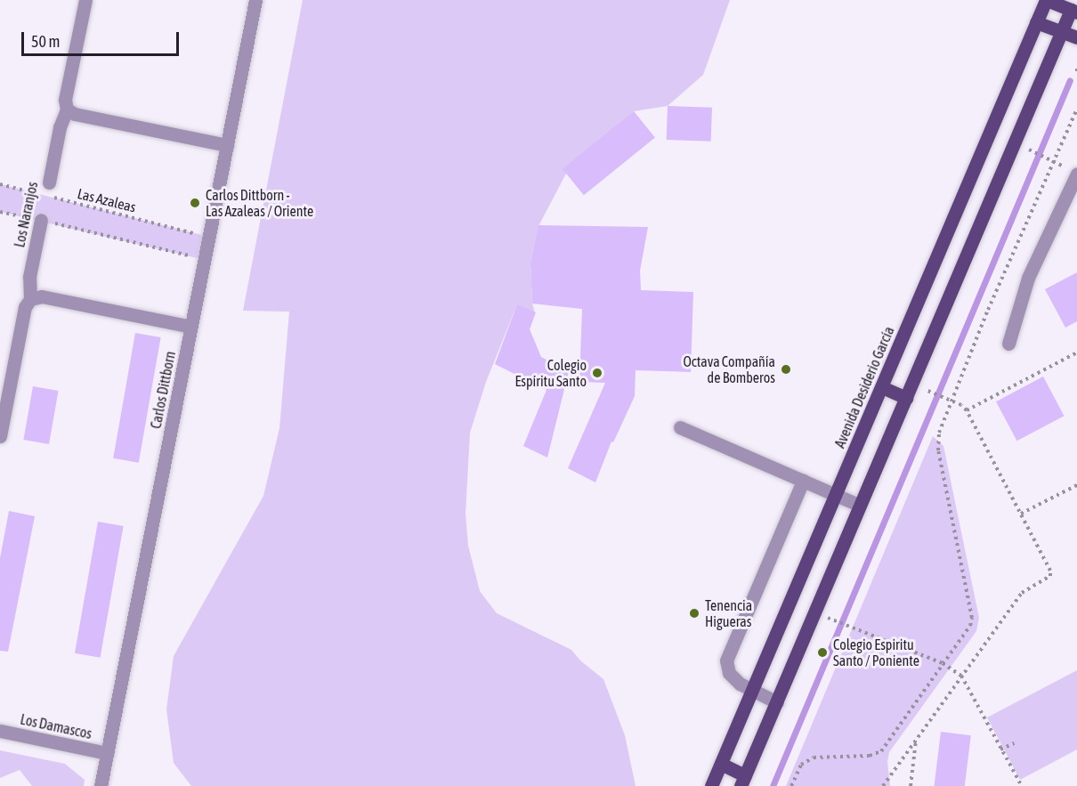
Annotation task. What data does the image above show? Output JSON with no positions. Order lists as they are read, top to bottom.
{
  "streets": {
    "main road": ["Avenida Desiderio García"],
    "street": ["Los Naranjos", "Carlos Dittborn", "Los Damascos"],
    "path": ["Las Azaleas"]
  },
  "crossings": [
    ["Las Azaleas", "Los Naranjos"],
    ["Las Azaleas", "Carlos Dittborn"],
    ["Carlos Dittborn", "Los Damascos"]
  ],
  "places": [
    "Carlos Dittborn - Las Azaleas / Oriente",
    "Octava Compañía de Bomberos",
    "Colegio Espíritu Santo",
    "Tenencia Higueras",
    "Colegio Espiritu Santo / Poniente"
  ],
  "scale_bar": "50 m"
}
